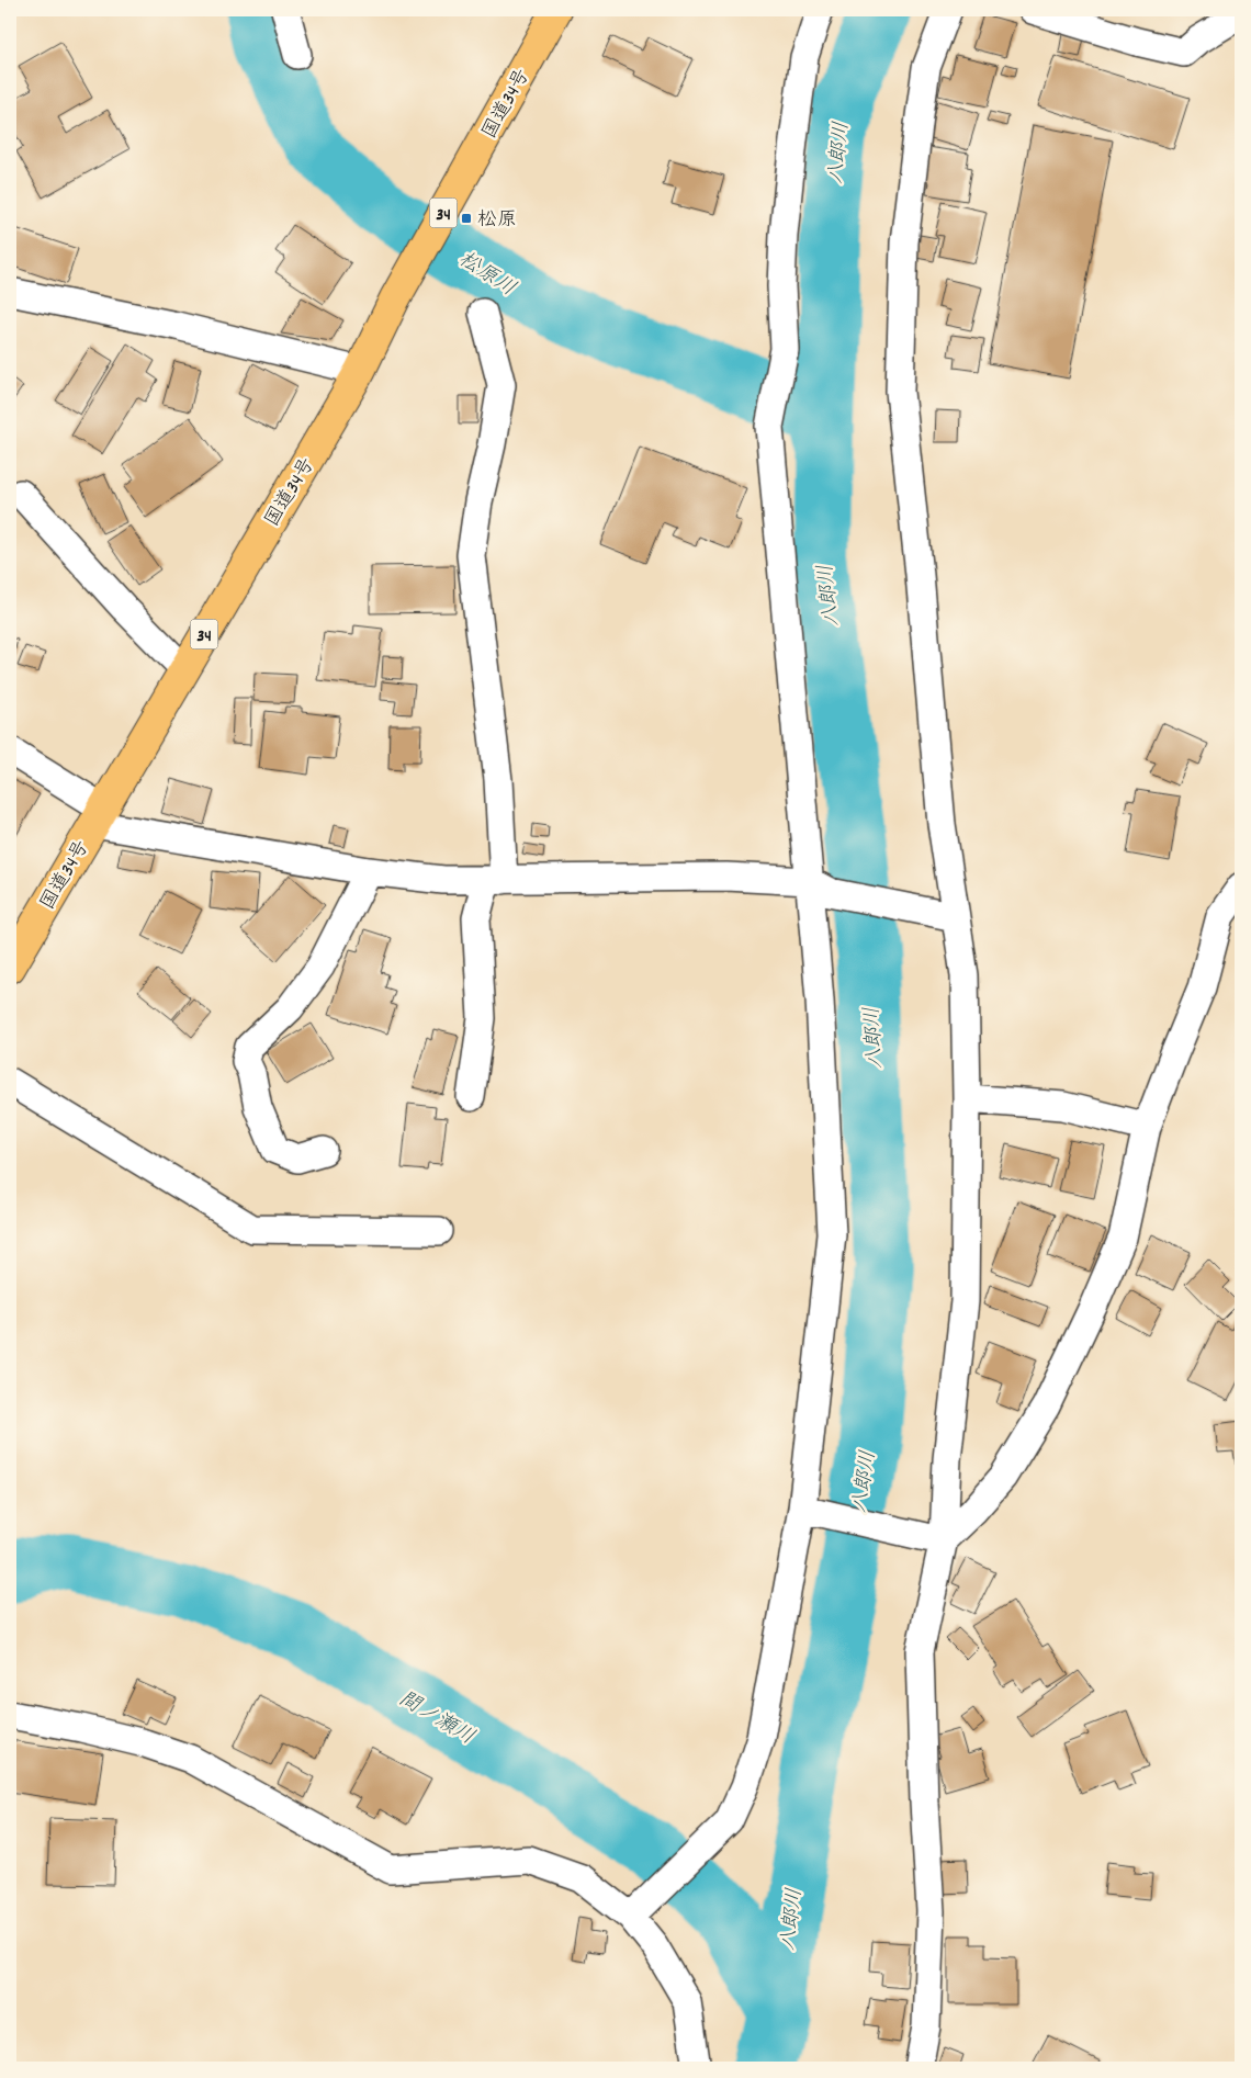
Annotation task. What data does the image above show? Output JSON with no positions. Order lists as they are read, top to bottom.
{
  "streets": {
    "highway": ["国道34号", "34"]
  },
  "water": ["八郎川", "松原川", "間ノ瀬川"],
  "places": {
    "transit": ["松原"]
  }
}
